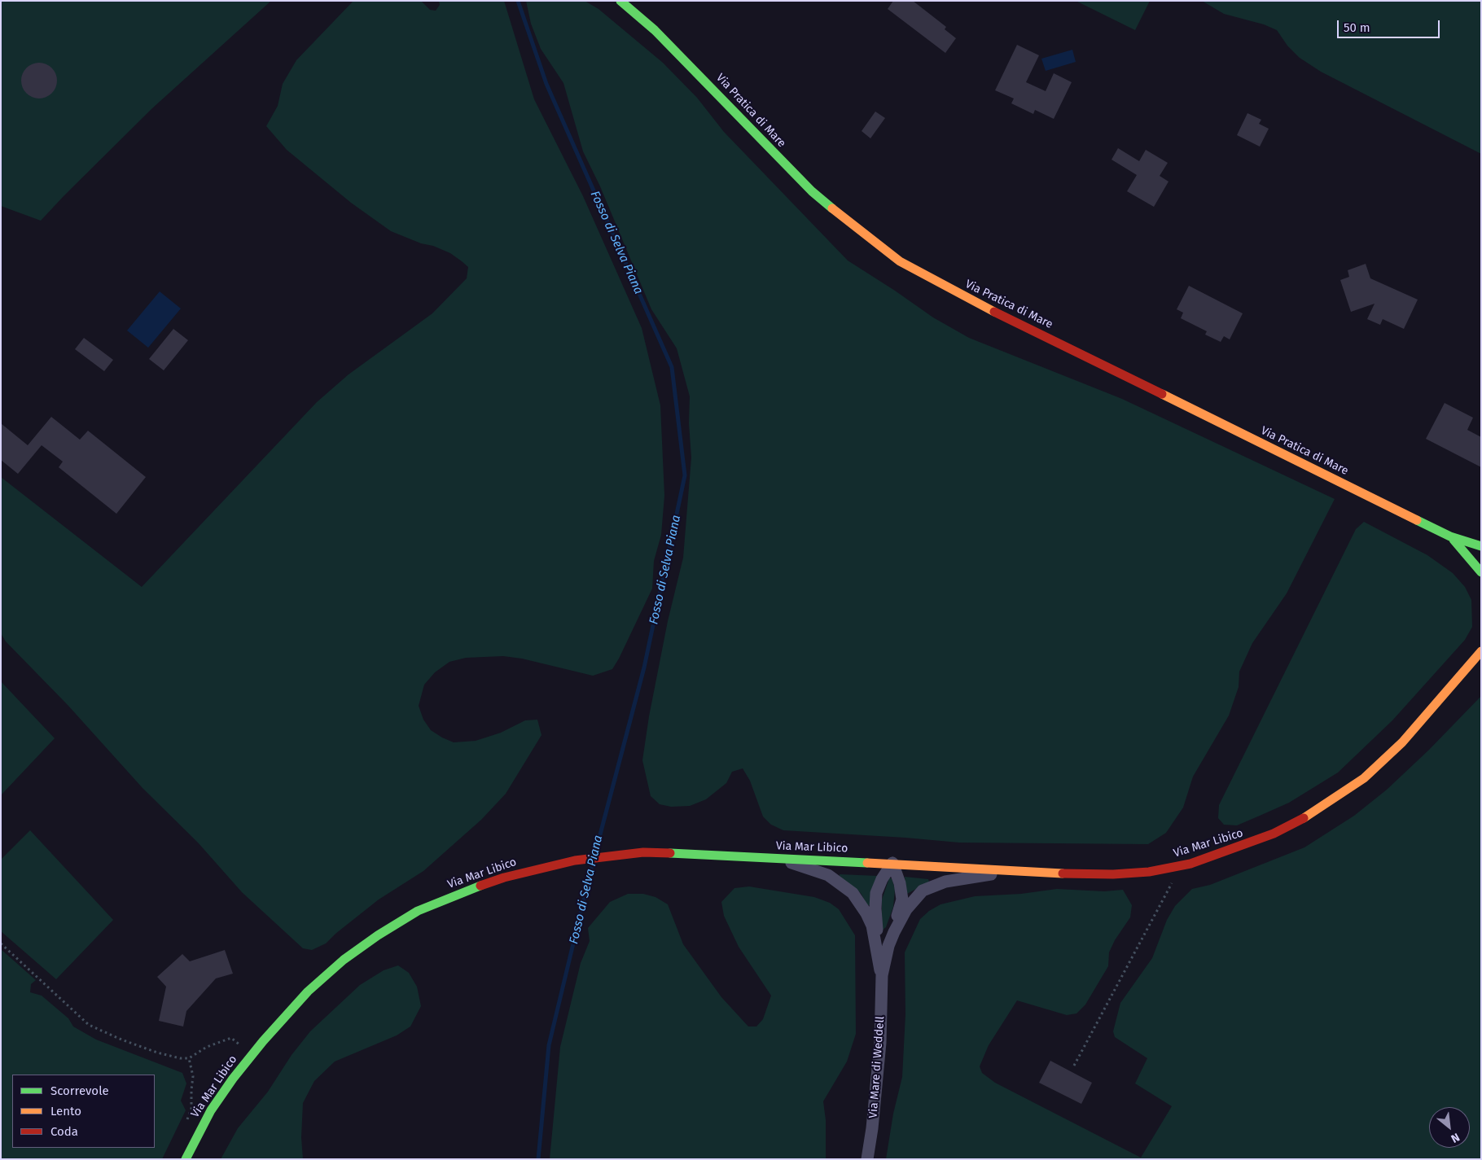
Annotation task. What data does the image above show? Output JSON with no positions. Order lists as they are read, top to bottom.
{
  "streets": {
    "street": ["Via Pratica di Mare", "Via Mar Libico", "Via Mare di Weddell"]
  },
  "crossings": [
    ["Via Mar Libico", "Via Mare di Weddell"]
  ],
  "water": ["Fosso di Selva Piana"],
  "legend": ["Scorrevole", "Lento", "Coda"],
  "scale_bar": "50 m",
  "north": "bottom right"
}
